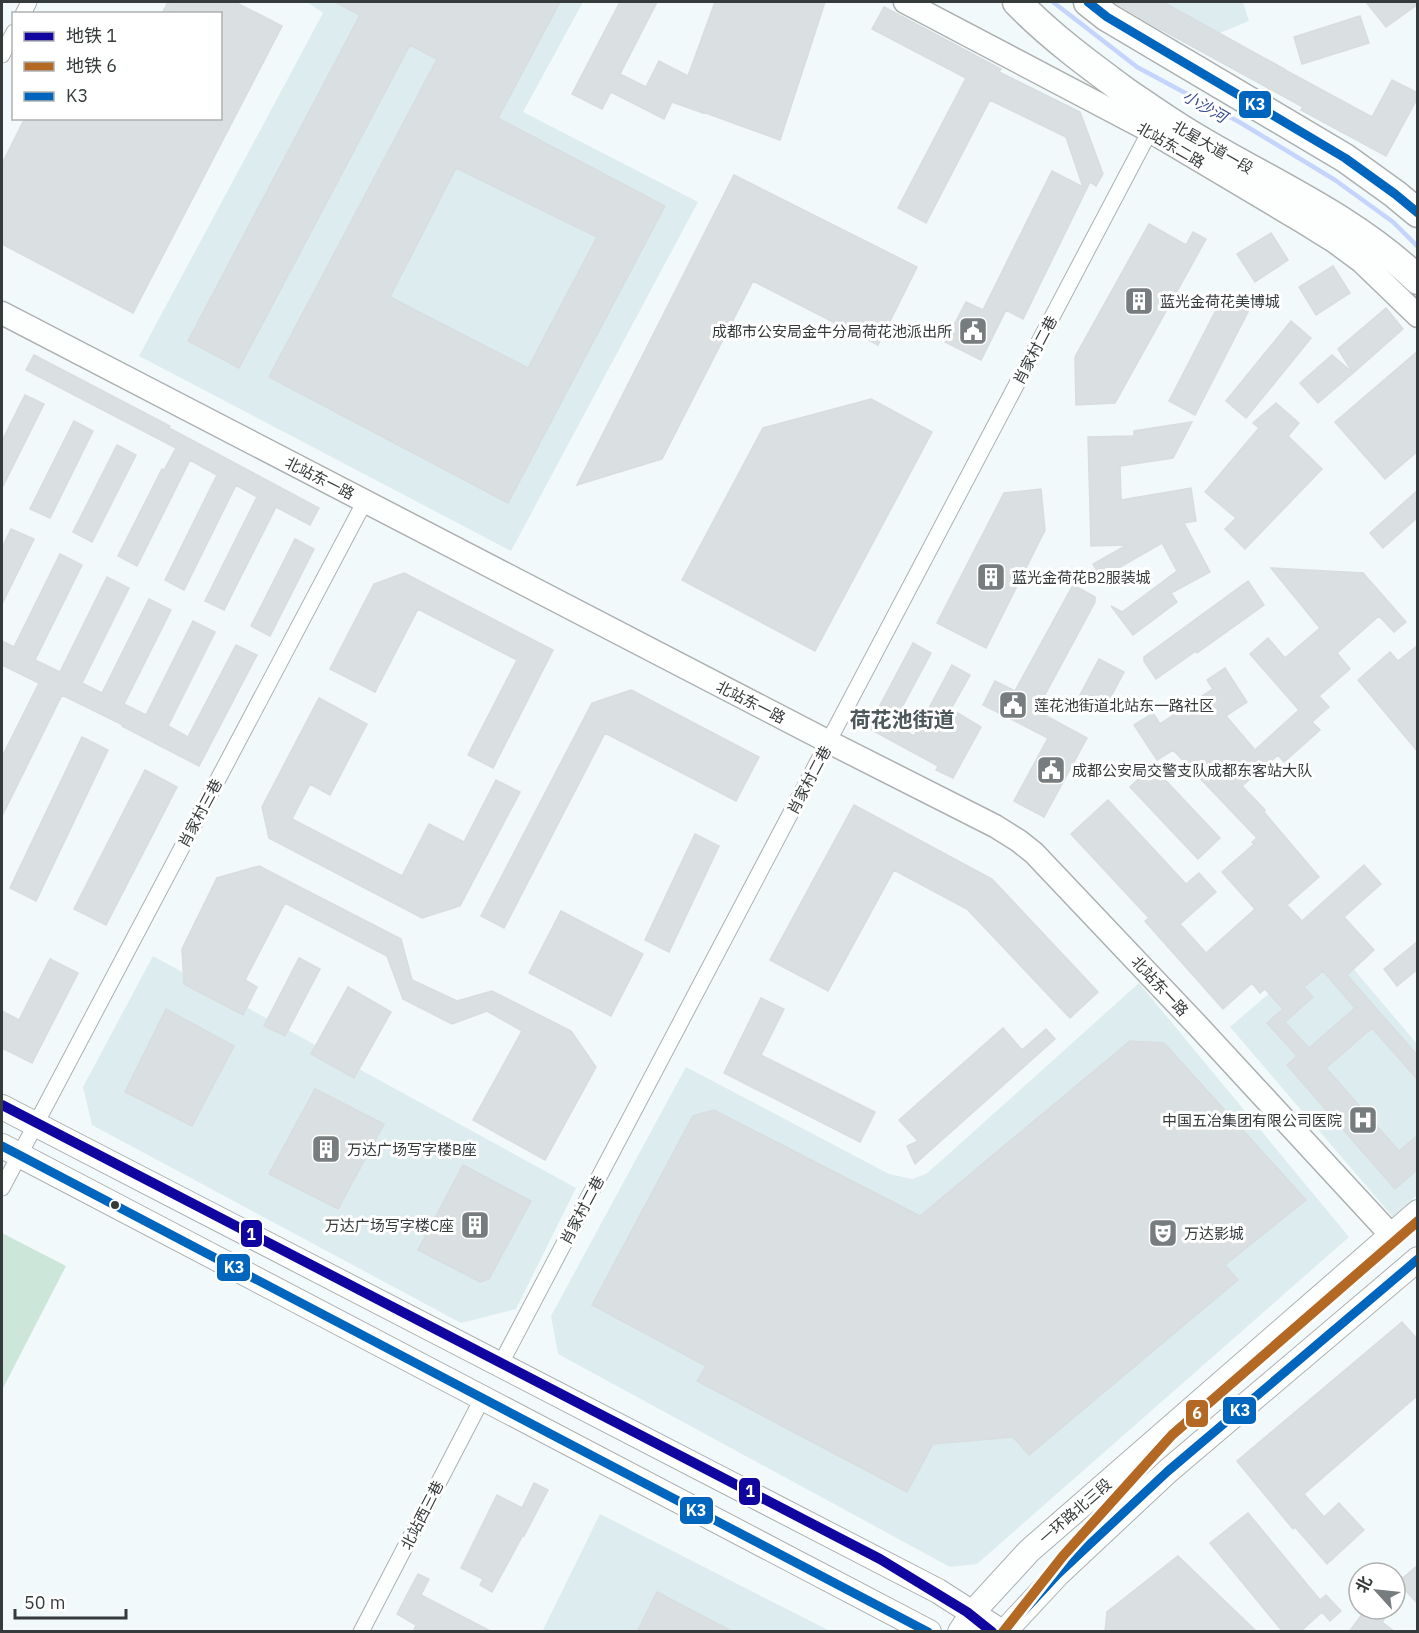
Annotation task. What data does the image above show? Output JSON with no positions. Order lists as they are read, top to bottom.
{
  "streets": {
    "highway": ["北星大道一段"],
    "main road": ["一环路北三段"],
    "street": [
      "北站东二路",
      "肖家村二巷",
      "北站东一路",
      "肖家村三巷",
      "北站西三巷"
    ]
  },
  "crossings": [
    ["北站东二路", "肖家村二巷"],
    ["肖家村二巷", "北站东一路"],
    ["北站东一路", "肖家村三巷"],
    ["北站东一路", "一环路北三段"]
  ],
  "districts": ["荷花池街道"],
  "water": ["小沙河"],
  "places": {
    "building": [
      "蓝光金荷花美博城",
      "蓝光金荷花B2服装城",
      "万达广场写字楼B座",
      "万达广场写字楼C座"
    ],
    "public building": ["成都市公安局金牛分局荷花池派出所", "莲花池街道北站东一路社区", "成都公安局交警支队成都东客站大队"],
    "hospital": ["中国五冶集团有限公司医院"],
    "theatre": ["万达影城"]
  },
  "lines": ["transit line K3", "metro line 1", "metro line 6"],
  "legend": ["地铁 1", "地铁 6", "K3"],
  "scale_bar": "50 m",
  "north": "top left"
}
